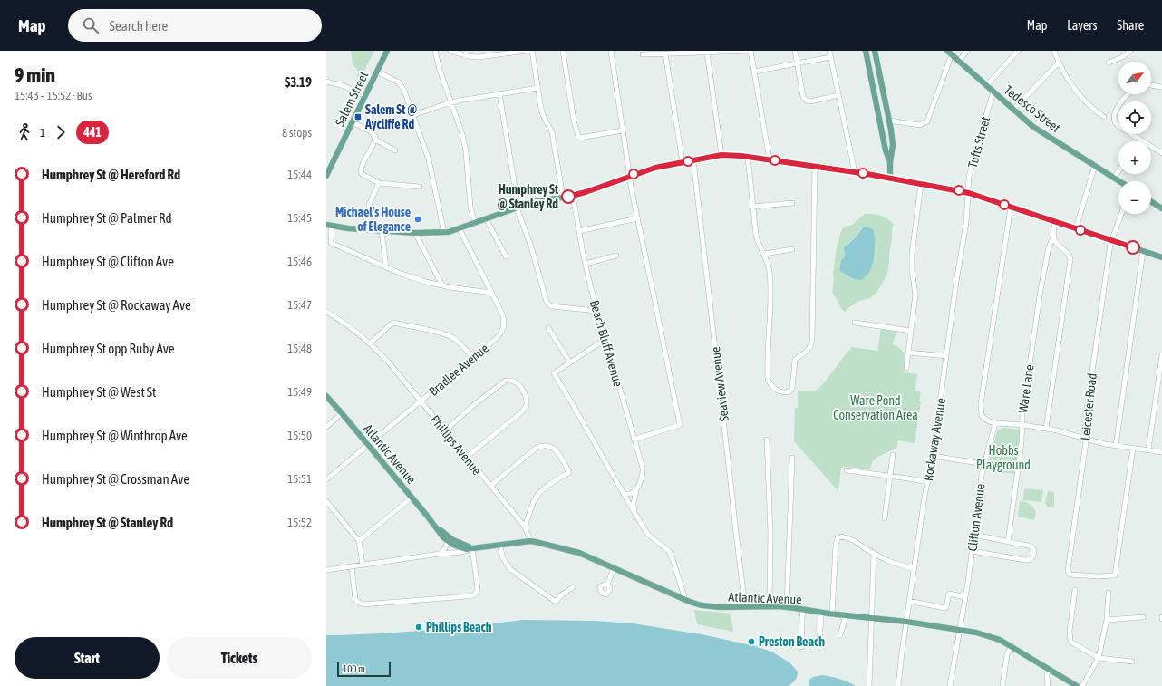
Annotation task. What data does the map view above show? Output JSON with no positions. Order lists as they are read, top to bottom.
{
  "streets": {
    "main road": ["Salem Street", "Tedesco Street", "Atlantic Avenue"],
    "street": [
      "Tufts Street",
      "Beach Bluff Avenue",
      "Bradlee Avenue",
      "Seaview Avenue",
      "Ware Lane",
      "Leicester Road",
      "Rockaway Avenue",
      "Phillips Avenue",
      "Clifton Avenue"
    ]
  },
  "crossings": [
    ["Tedesco Street", "Tufts Street"],
    ["Tufts Street", "Rockaway Avenue"],
    ["Bradlee Avenue", "Phillips Avenue"],
    ["Bradlee Avenue", "Atlantic Avenue"],
    ["Seaview Avenue", "Atlantic Avenue"],
    ["Rockaway Avenue", "Atlantic Avenue"],
    ["Phillips Avenue", "Atlantic Avenue"],
    ["Atlantic Avenue", "Clifton Avenue"]
  ],
  "parks": ["Ware Pond Conservation Area", "Hobbs Playground"],
  "places": {
    "transit": ["Salem St @ Aycliffe Rd"],
    "other": [
      "Humphrey St @ Stanley Rd",
      "Michael's House of Elegance",
      "Phillips Beach",
      "Preston Beach"
    ]
  },
  "lines": ["bus line 441"],
  "scale_bar": "100 m",
  "north": "top right",
  "page": {
    "header": "Map",
    "search": "Search here",
    "nav": ["Map", "Layers", "Share"],
    "heading": ["9 min", "15:43 – 15:52 · Bus", "$3.19"],
    "map_buttons": ["+", "−"],
    "legs": ["1", "441", "8 stops"],
    "list": [
      {
        "name": "Humphrey St @ Hereford Rd",
        "value": "15:44"
      },
      {
        "name": "Humphrey St @ Palmer Rd",
        "value": "15:45"
      },
      {
        "name": "Humphrey St @ Clifton Ave",
        "value": "15:46"
      },
      {
        "name": "Humphrey St @ Rockaway Ave",
        "value": "15:47"
      },
      {
        "name": "Humphrey St opp Ruby Ave",
        "value": "15:48"
      },
      {
        "name": "Humphrey St @ West St",
        "value": "15:49"
      },
      {
        "name": "Humphrey St @ Winthrop Ave",
        "value": "15:50"
      },
      {
        "name": "Humphrey St @ Crossman Ave",
        "value": "15:51"
      },
      {
        "name": "Humphrey St @ Stanley Rd",
        "value": "15:52"
      }
    ],
    "buttons": ["Start", "Tickets"],
    "scale": "100 m"
  }
}
